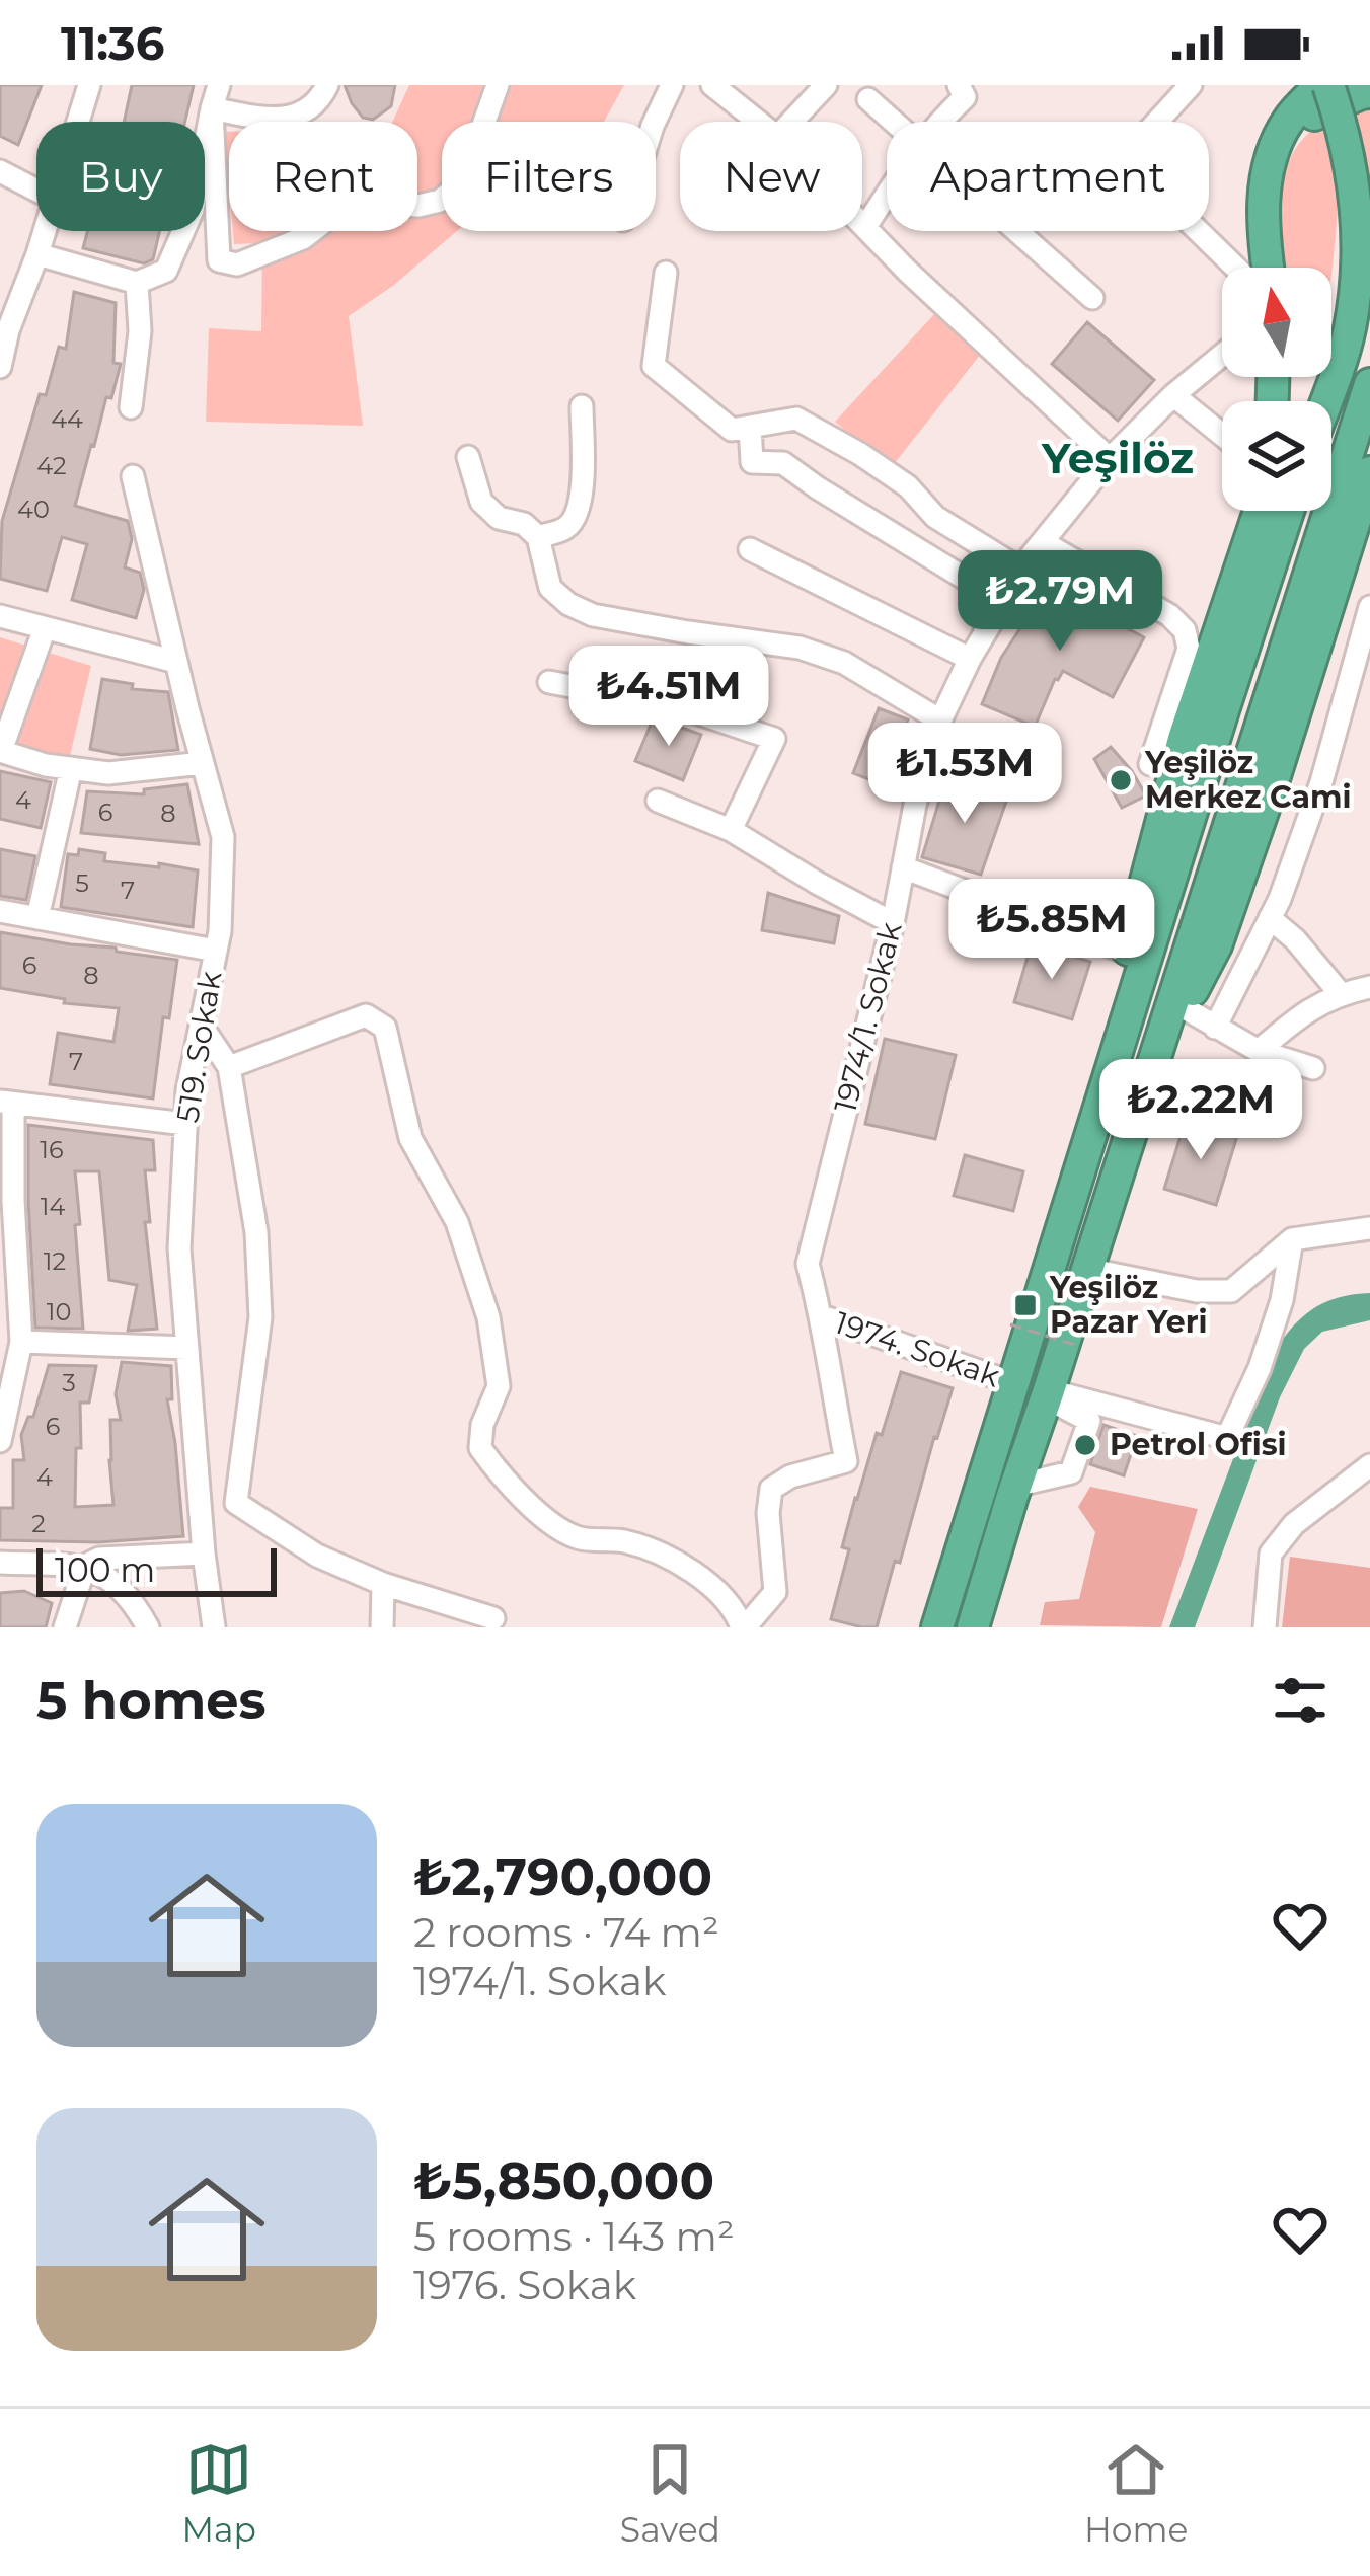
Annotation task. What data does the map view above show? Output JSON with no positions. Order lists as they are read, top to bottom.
{
  "streets": {
    "street": ["1974/1. Sokak", "519. Sokak", "1974. Sokak"]
  },
  "crossings": [
    ["1974/1. Sokak", "1974. Sokak"]
  ],
  "districts": ["Yeşilöz"],
  "places": {
    "other": ["Yeşilöz Merkez Cami", "Petrol Ofisi"],
    "transit": ["Yeşilöz Pazar Yeri"]
  },
  "house_numbers": [
    "44",
    "42",
    "40",
    "4",
    "6",
    "8",
    "5",
    "7",
    "6",
    "8",
    "7",
    "16",
    "14",
    "12",
    "10",
    "3",
    "6",
    "4",
    "2"
  ],
  "scale_bar": "100 m",
  "north": "top",
  "page": {
    "status": "11:36",
    "chip": [
      "Buy",
      "Rent",
      "Filters",
      "New",
      "Apartment"
    ],
    "price": [
      "₺2.79M",
      "₺4.51M",
      "₺1.53M",
      "₺5.85M",
      "₺2.22M"
    ],
    "scale": "100 m",
    "heading": "5 homes",
    "list": [
      {
        "name": "₺2,790,000",
        "note": "2 rooms · 74 m² · 1974/1. Sokak"
      },
      {
        "name": "₺5,850,000",
        "note": "5 rooms · 143 m² · 1976. Sokak"
      }
    ],
    "tabs": ["Map", "Saved", "Home"]
  }
}
